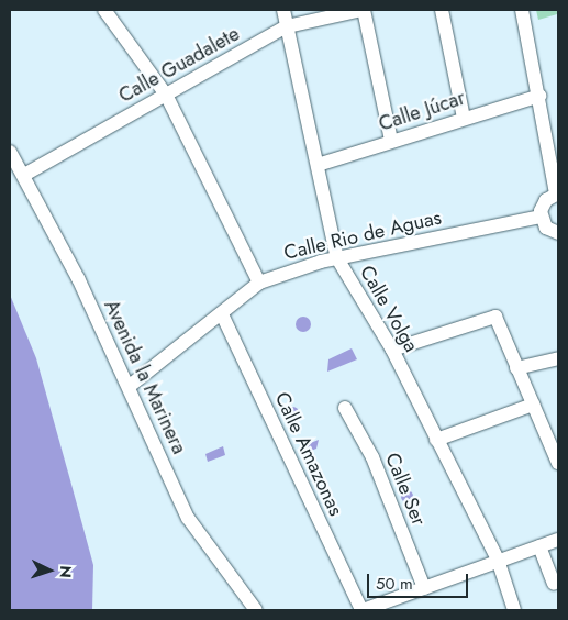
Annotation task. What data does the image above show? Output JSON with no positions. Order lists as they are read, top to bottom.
{
  "streets": {
    "street": [
      "Calle Guadalete",
      "Calle Júcar",
      "Calle Rio de Aguas",
      "Calle Volga",
      "Avenida la Marinera",
      "Calle Amazonas",
      "Calle Ser"
    ]
  },
  "crossings": [
    ["Calle Guadalete", "Calle Volga"],
    ["Calle Guadalete", "Avenida la Marinera"],
    ["Calle Júcar", "Calle Volga"],
    ["Calle Rio de Aguas", "Calle Volga"],
    ["Calle Rio de Aguas", "Avenida la Marinera"],
    ["Calle Rio de Aguas", "Calle Amazonas"]
  ],
  "scale_bar": "50 m",
  "north": "right"
}
